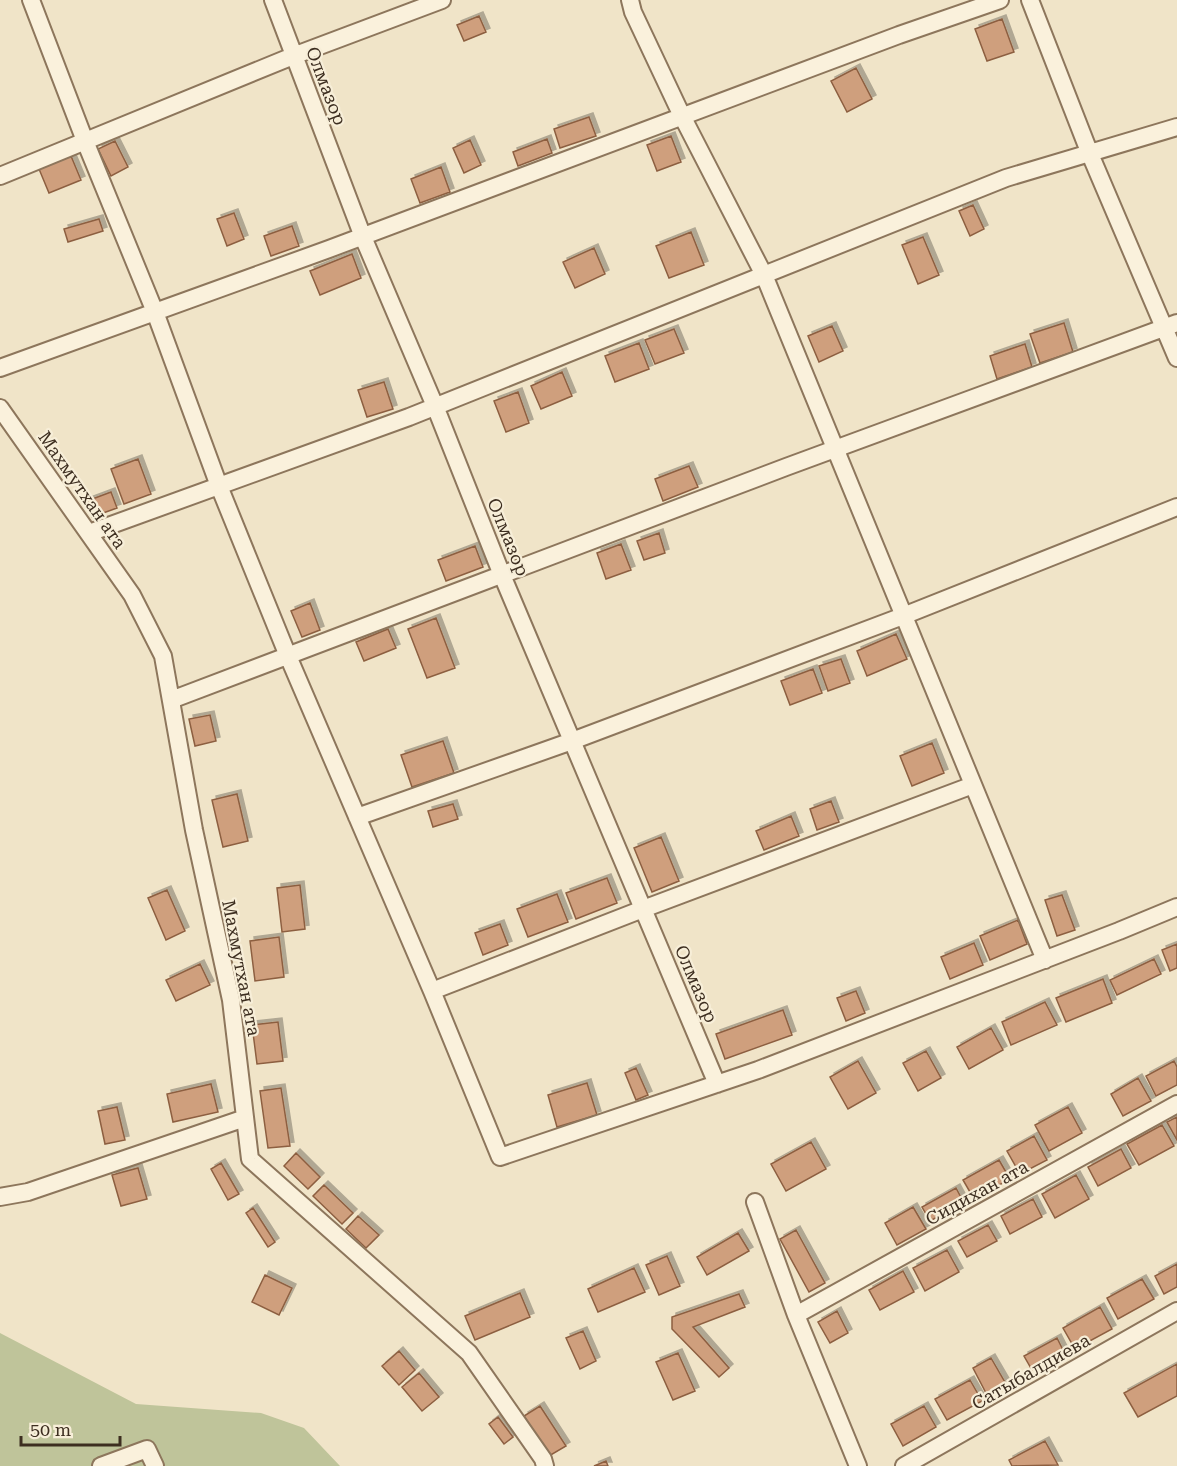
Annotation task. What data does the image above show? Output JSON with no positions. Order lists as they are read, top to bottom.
{
  "streets": {
    "street": [
      "Олмазор",
      "Махмутхан ата",
      "Сидихан ата",
      "Сатыбалдиева"
    ]
  },
  "scale_bar": "50 m"
}
